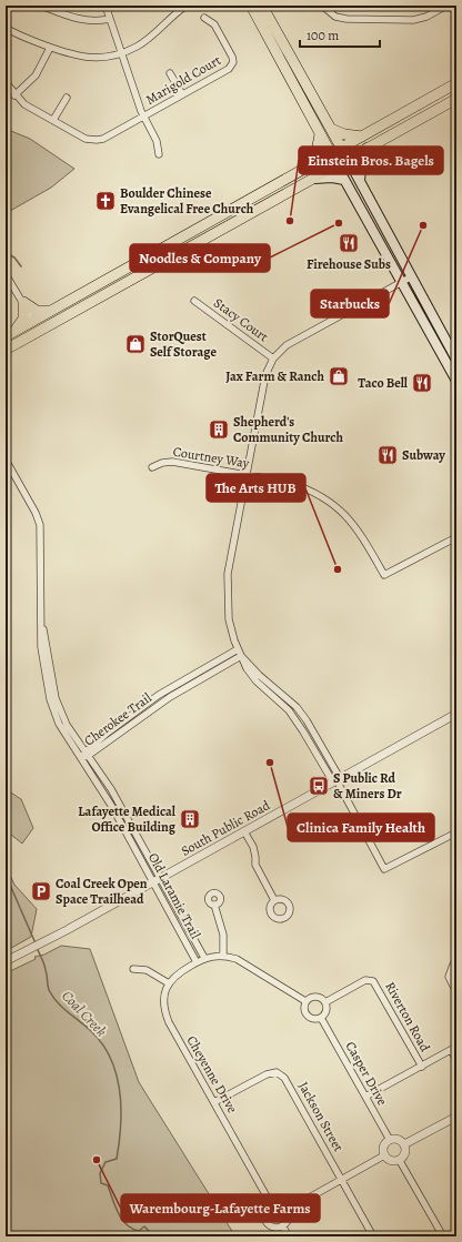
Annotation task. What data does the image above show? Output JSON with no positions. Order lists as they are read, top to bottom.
{
  "streets": {
    "street": [
      "Marigold Court",
      "Stacy Court",
      "Courtney Way",
      "Cherokee Trail",
      "South Public Road",
      "Old Laramie Trail",
      "Riverton Road",
      "Casper Drive",
      "Cheyenne Drive",
      "Jackson Street"
    ]
  },
  "crossings": [
    ["Cherokee Trail", "Old Laramie Trail"],
    ["South Public Road", "Old Laramie Trail"],
    ["Riverton Road", "Casper Drive"],
    ["Cheyenne Drive", "Jackson Street"]
  ],
  "water": ["Coal Creek"],
  "places": {
    "church": ["Boulder Chinese Evangelical Free Church"],
    "other": [
      "Einstein Bros. Bagels",
      "Noodles & Company",
      "Starbucks",
      "The Arts HUB",
      "Clinica Family Health",
      "Warembourg-Lafayette Farms"
    ],
    "restaurant": ["Firehouse Subs", "Taco Bell", "Subway"],
    "shop": ["StorQuest Self Storage", "Jax Farm & Ranch"],
    "building": ["Shepherd's Community Church", "Lafayette Medical Office Building"],
    "bus stop": ["S Public Rd & Miners Dr"],
    "parking": ["Coal Creek Open Space Trailhead"]
  },
  "scale_bar": "100 m"
}
